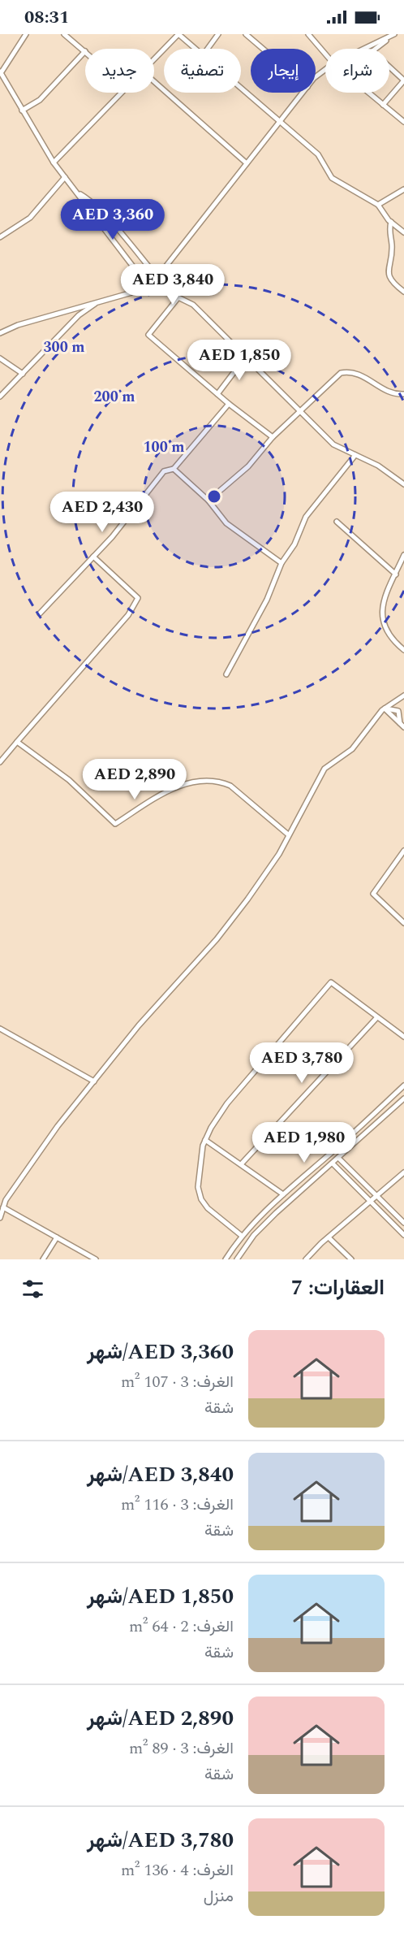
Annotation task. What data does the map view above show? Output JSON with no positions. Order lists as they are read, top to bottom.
{
  "page": {
    "status": "08:31",
    "chip": [
      "شراء",
      "إيجار",
      "تصفية",
      "جديد"
    ],
    "price": [
      "AED 3,360",
      "AED 3,840",
      "AED 1,850",
      "AED 2,430",
      "AED 2,890",
      "AED 3,780",
      "AED 1,980"
    ],
    "heading": "العقارات: 7",
    "list": [
      {
        "name": "AED 3,360/شهر",
        "note": "الغرف: 3 · 107 m² · شقة"
      },
      {
        "name": "AED 3,840/شهر",
        "note": "الغرف: 3 · 116 m² · شقة"
      },
      {
        "name": "AED 1,850/شهر",
        "note": "الغرف: 2 · 64 m² · شقة"
      },
      {
        "name": "AED 2,890/شهر",
        "note": "الغرف: 3 · 89 m² · شقة"
      },
      {
        "name": "AED 3,780/شهر",
        "note": "الغرف: 4 · 136 m² · منزل"
      }
    ]
  },
  "rings": ["300 m", "200 m", "100 m"]
}
